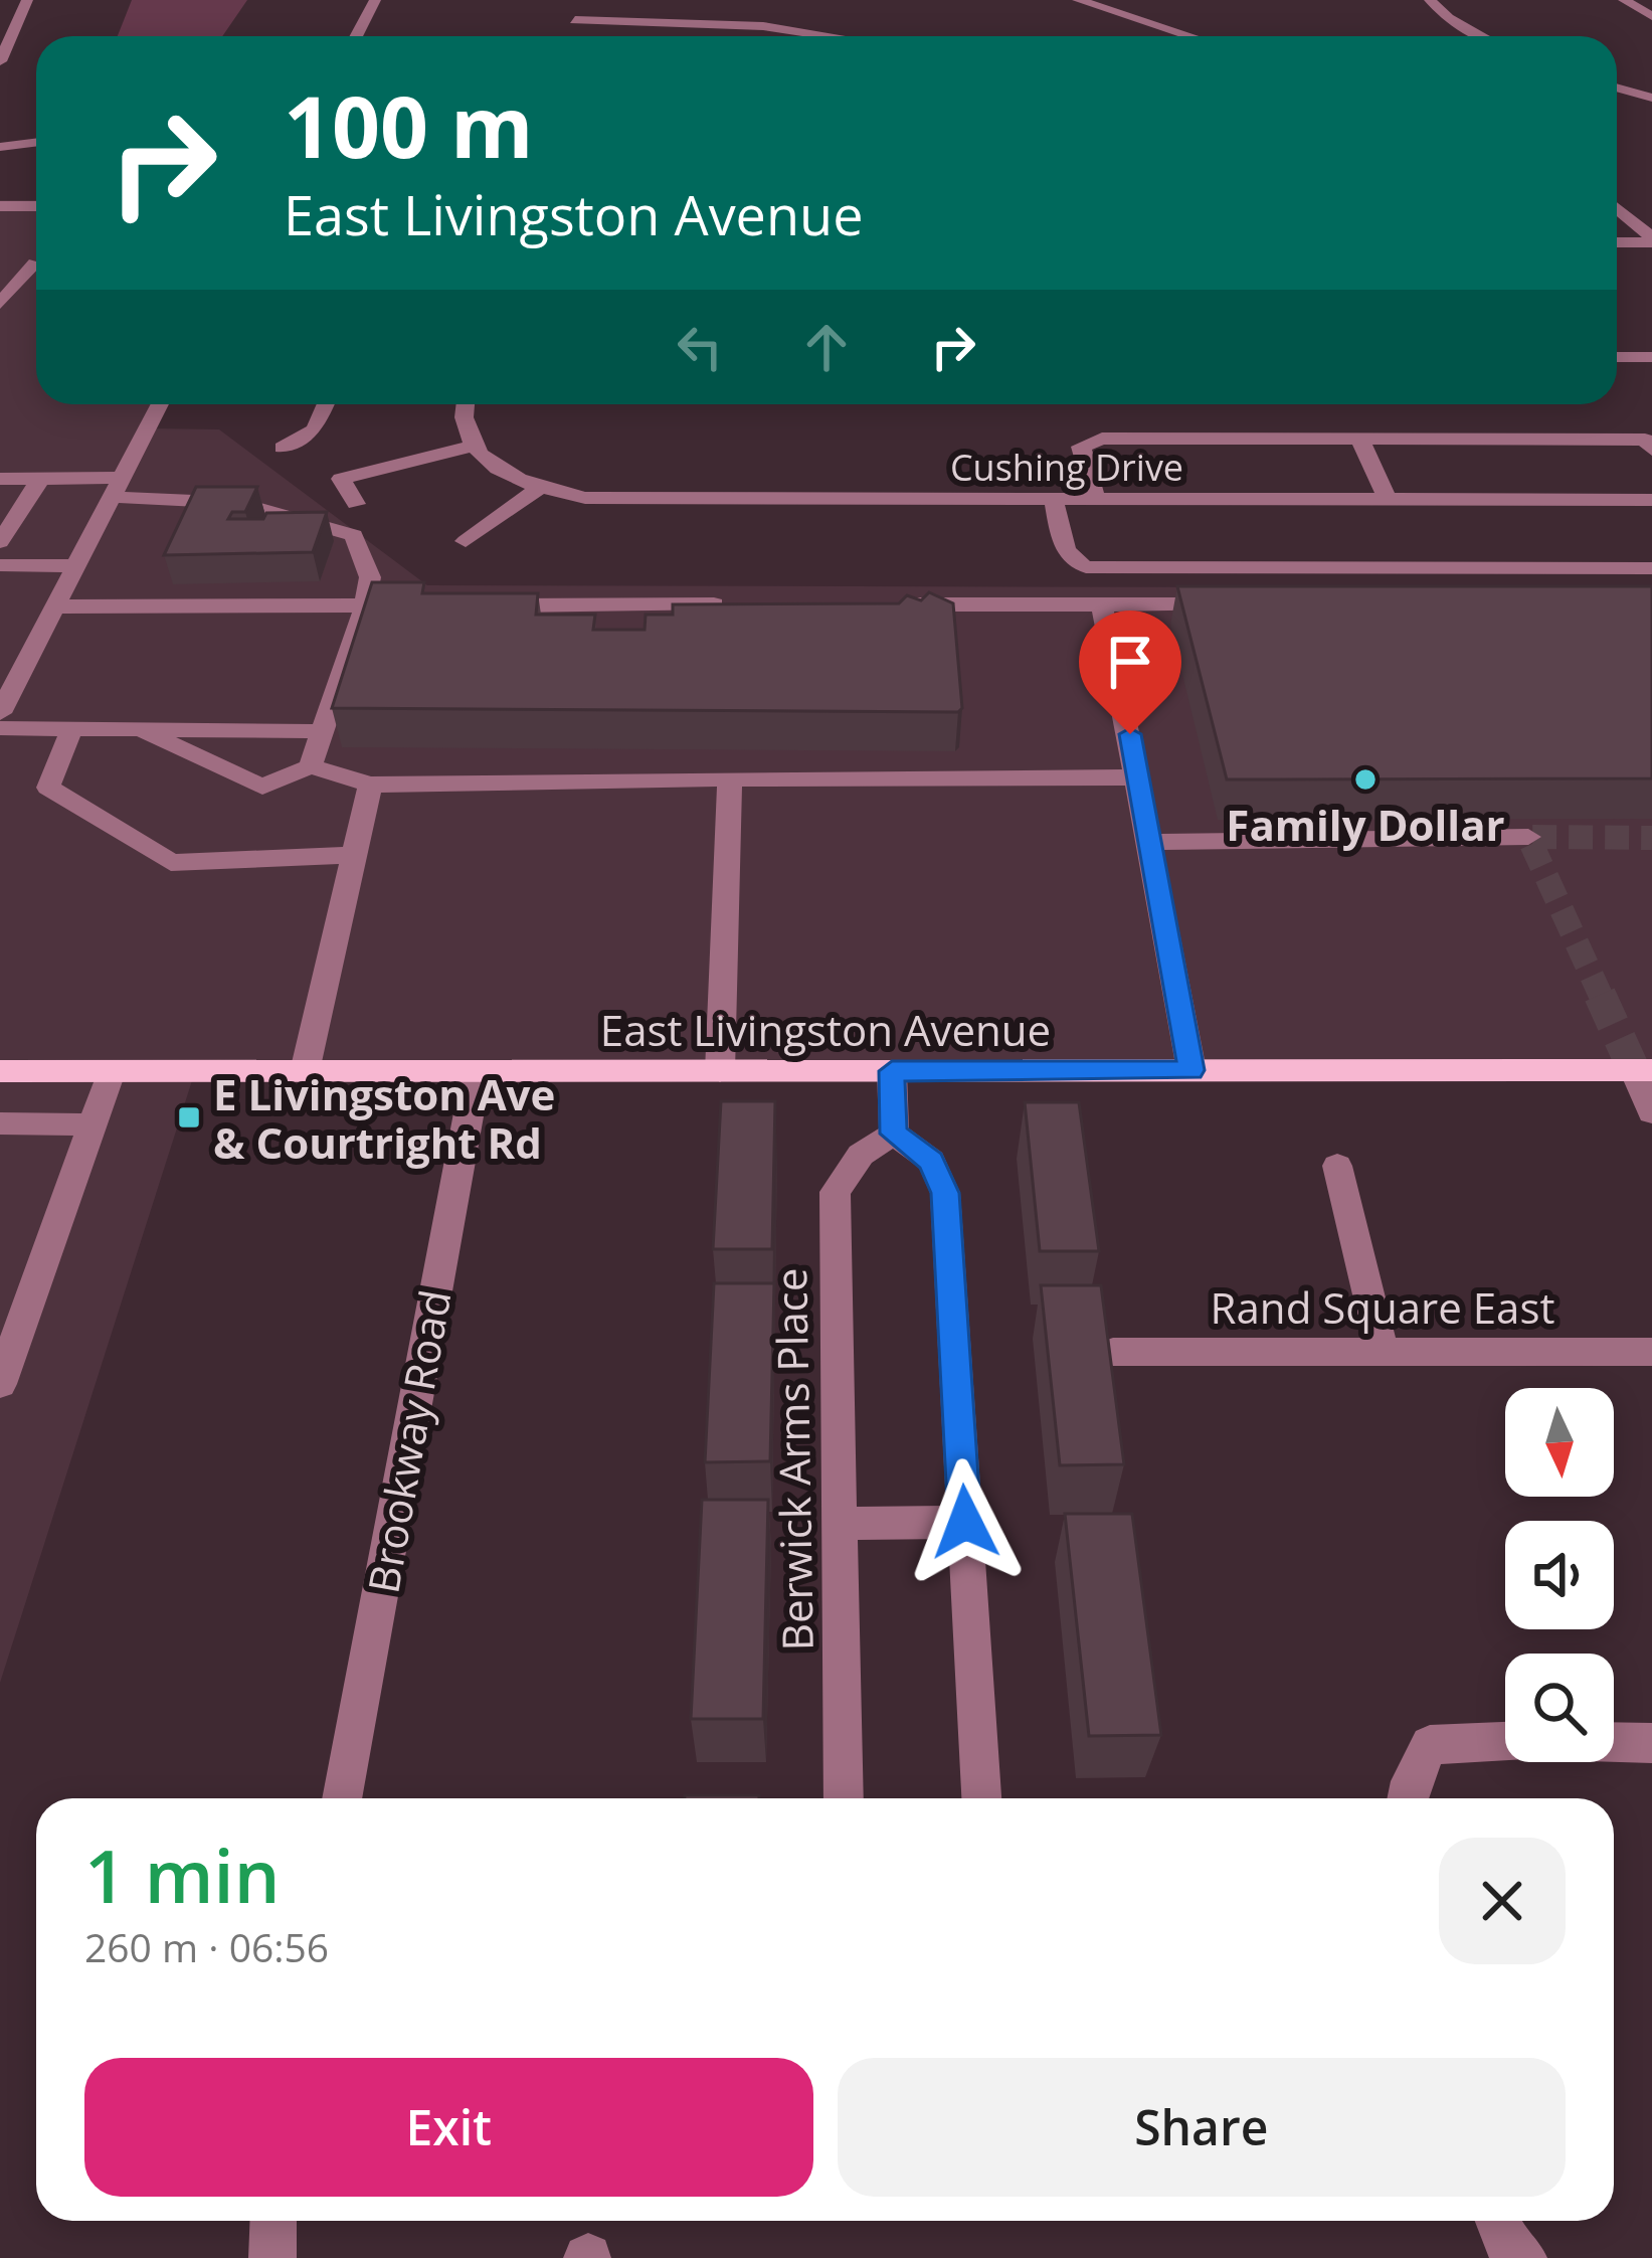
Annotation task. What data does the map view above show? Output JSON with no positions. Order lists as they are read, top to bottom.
{
  "streets": {
    "main road": ["East Livingston Avenue"],
    "street": [
      "Cushing Drive",
      "Rand Square East",
      "Brookway Road",
      "Berwick Arms Place"
    ]
  },
  "crossings": [
    ["East Livingston Avenue", "Brookway Road"]
  ],
  "places": {
    "other": ["Family Dollar"],
    "transit": ["E Livingston Ave & Courtright Rd"]
  },
  "north": "bottom",
  "page": {
    "turn": ["100 m", "East Livingston Avenue"],
    "heading": ["1 min", "260 m · 06:56"],
    "buttons": ["Exit", "Share"]
  }
}
